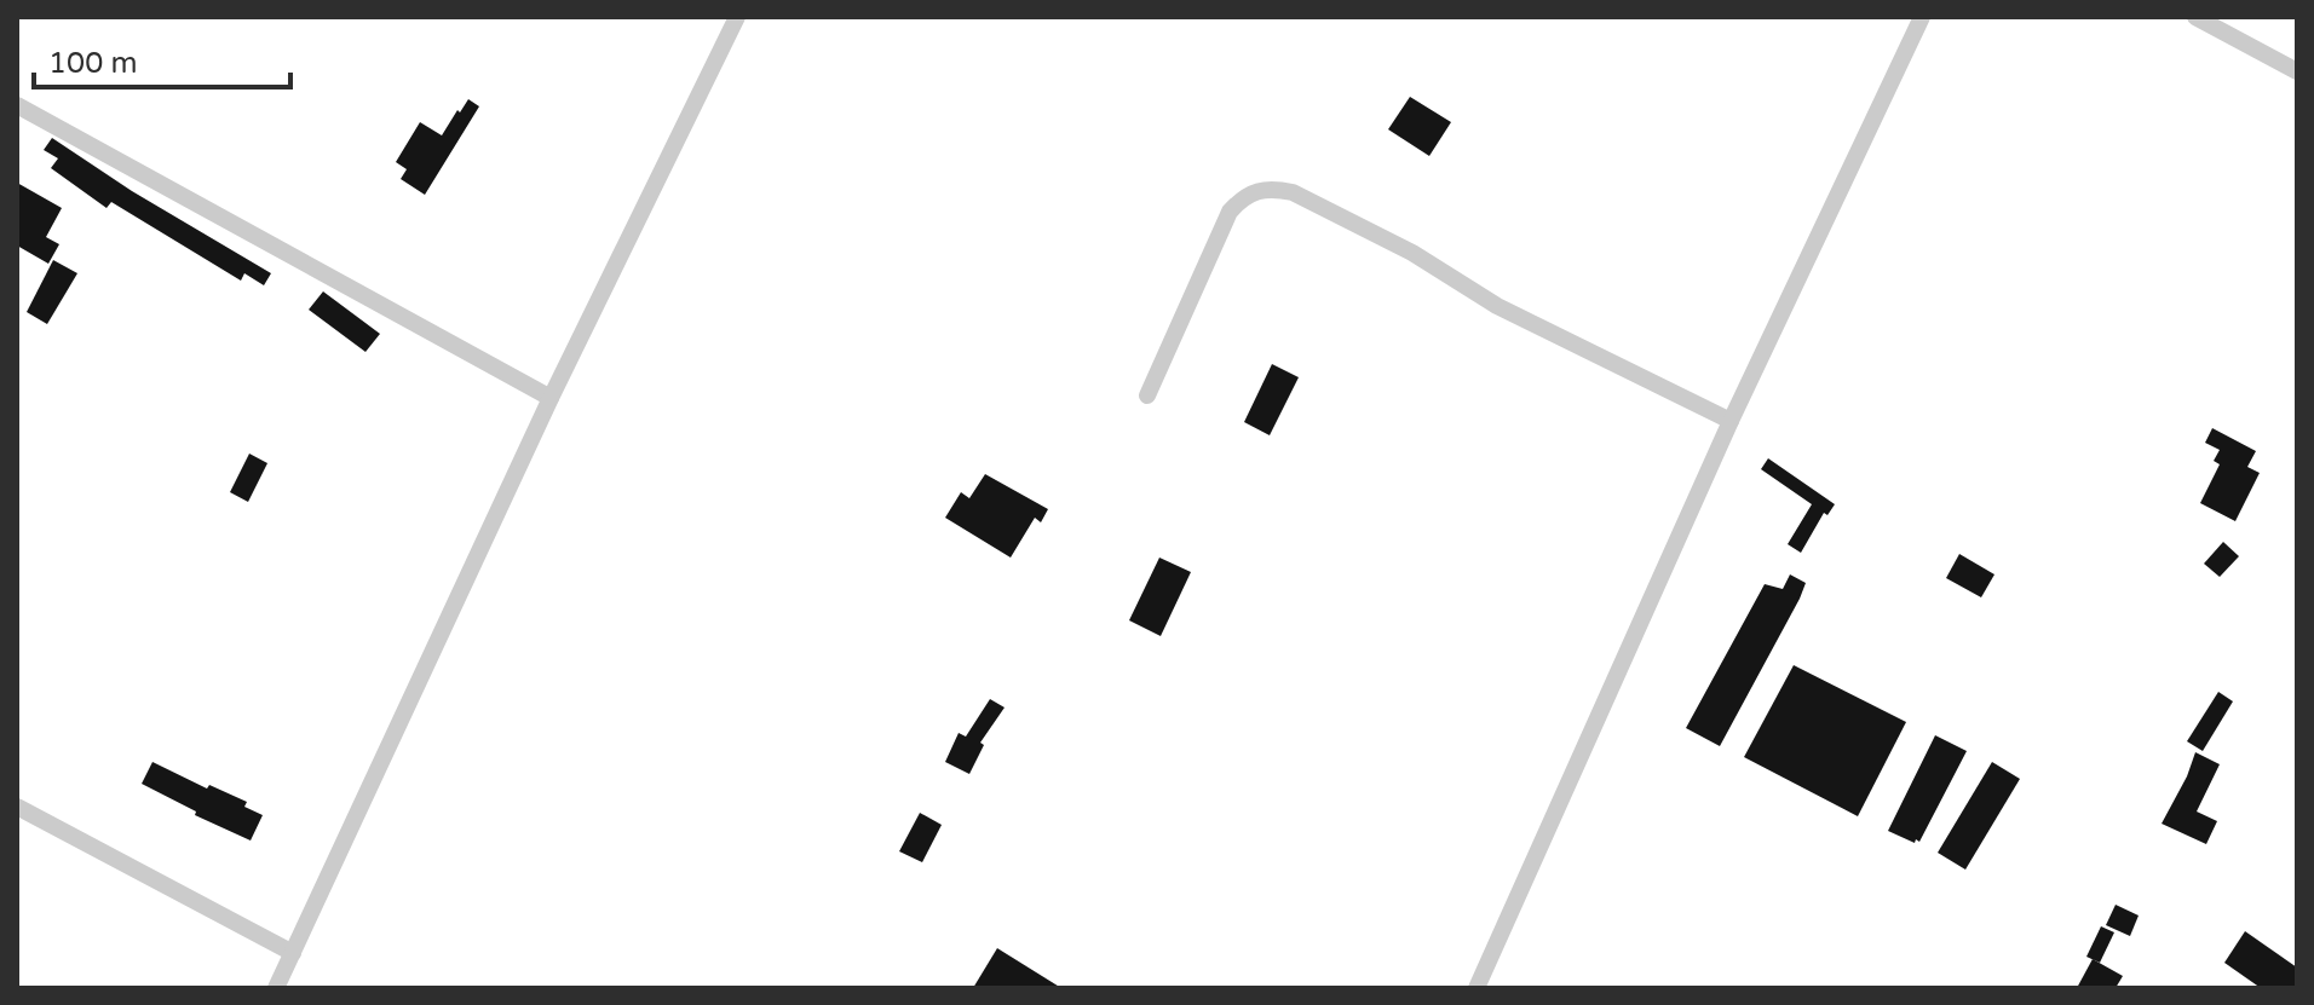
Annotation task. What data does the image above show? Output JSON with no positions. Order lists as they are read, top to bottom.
{
  "scale_bar": "100 m"
}
